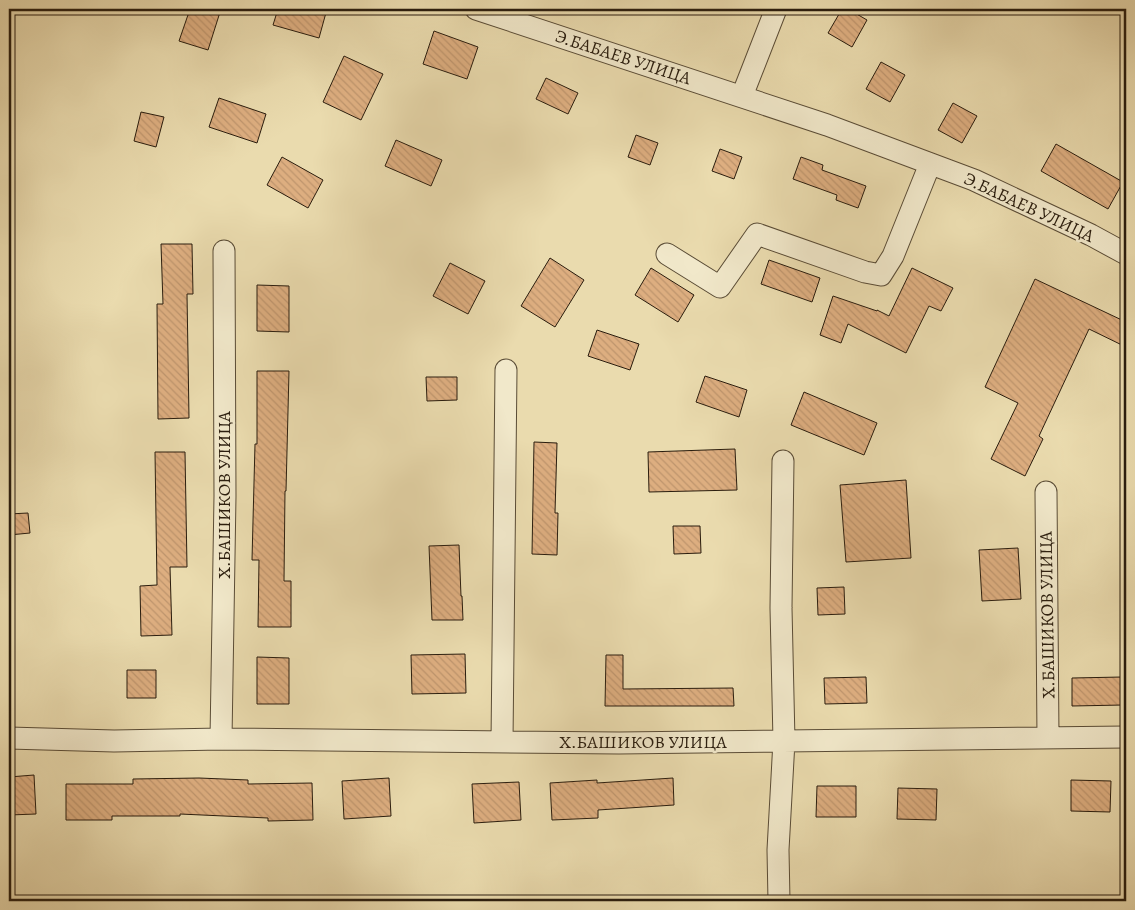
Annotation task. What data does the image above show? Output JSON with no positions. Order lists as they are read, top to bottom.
{
  "streets": {
    "street": ["Э.БАБАЕВ УЛИЦА", "Х.БАШИКОВ УЛИЦА"]
  }
}
